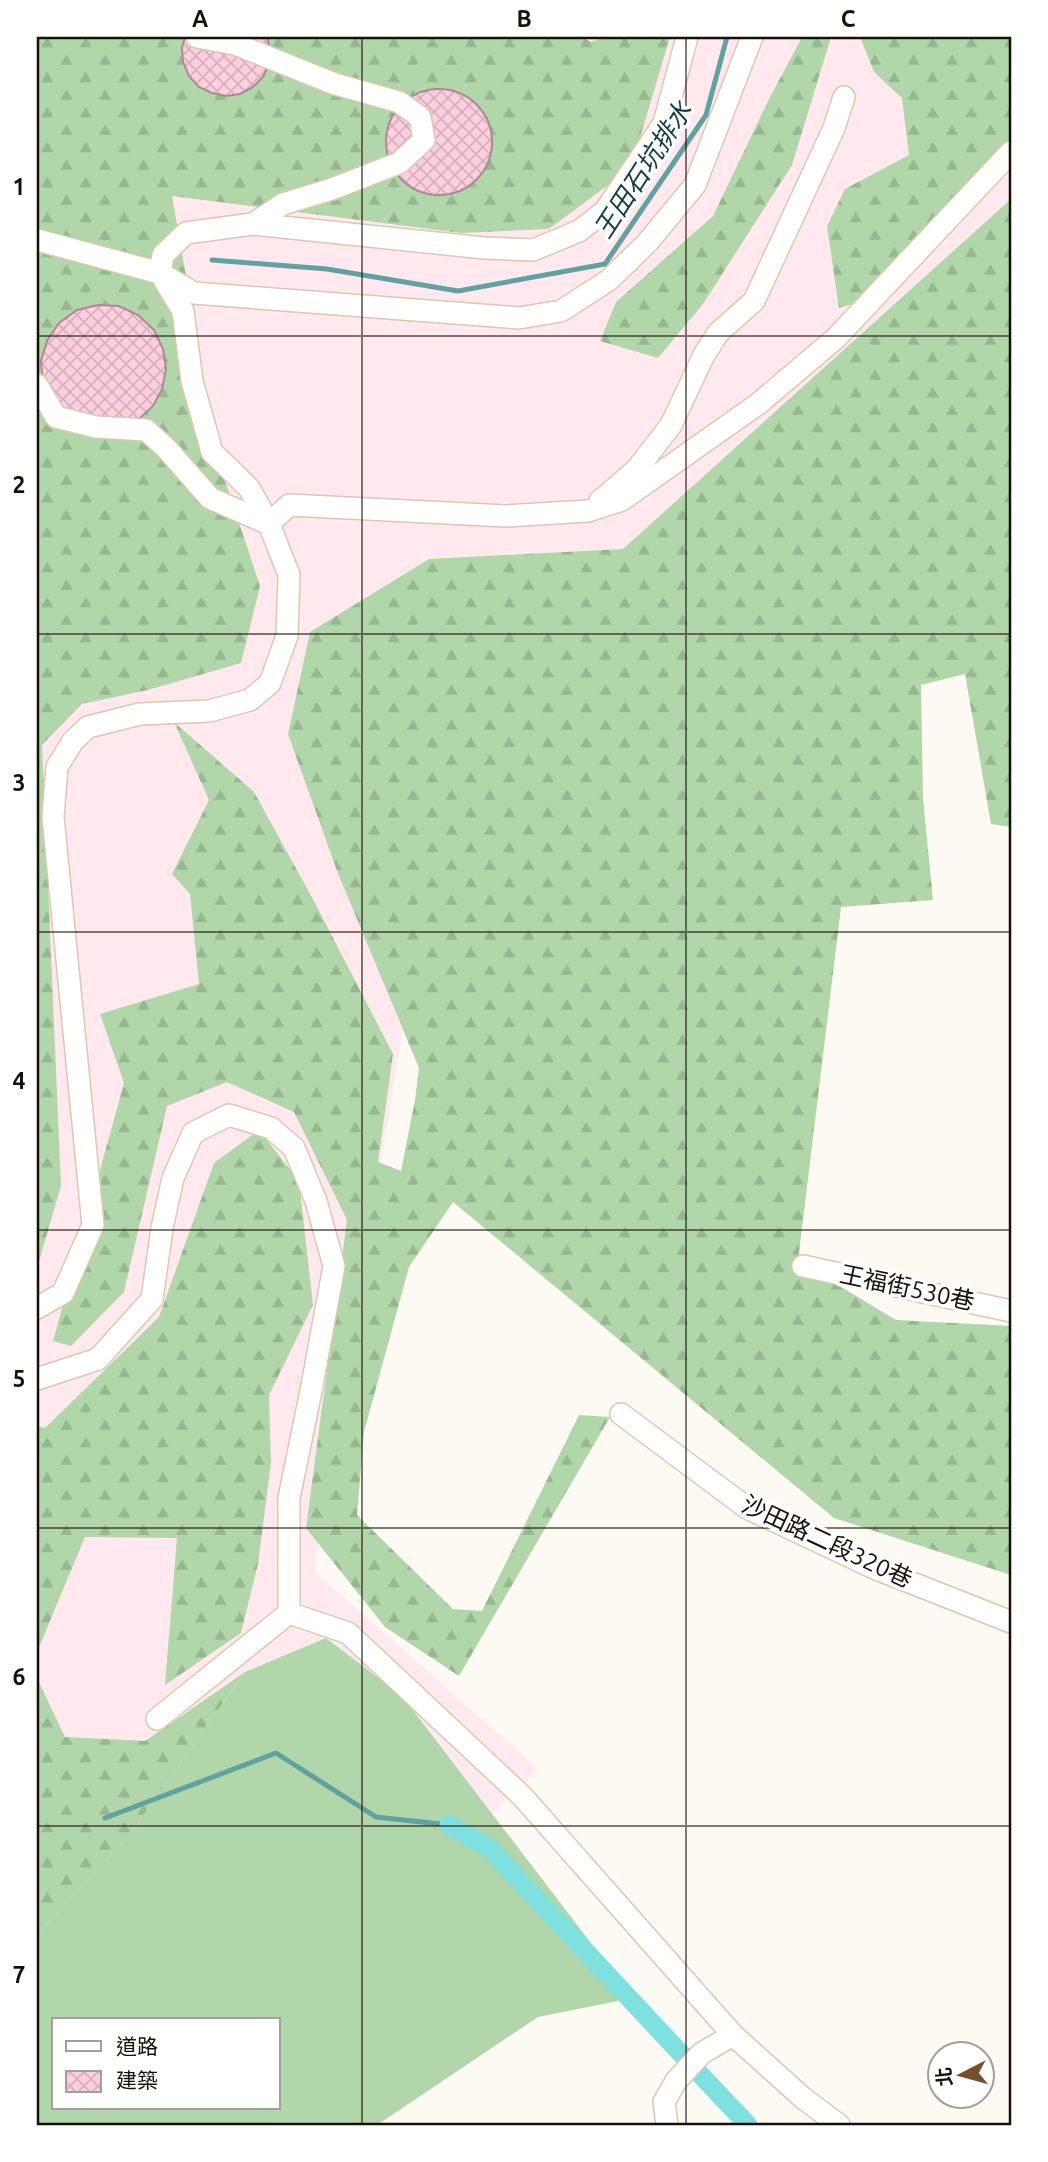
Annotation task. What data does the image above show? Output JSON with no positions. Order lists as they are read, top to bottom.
{
  "streets": {
    "street": ["王福街530巷", "沙田路二段320巷"]
  },
  "water": ["王田石坑排水"],
  "legend": ["道路", "建築"],
  "north": "left",
  "grid": {
    "columns": ["A", "B", "C"],
    "rows": [
      "1",
      "2",
      "3",
      "4",
      "5",
      "6",
      "7"
    ]
  }
}
